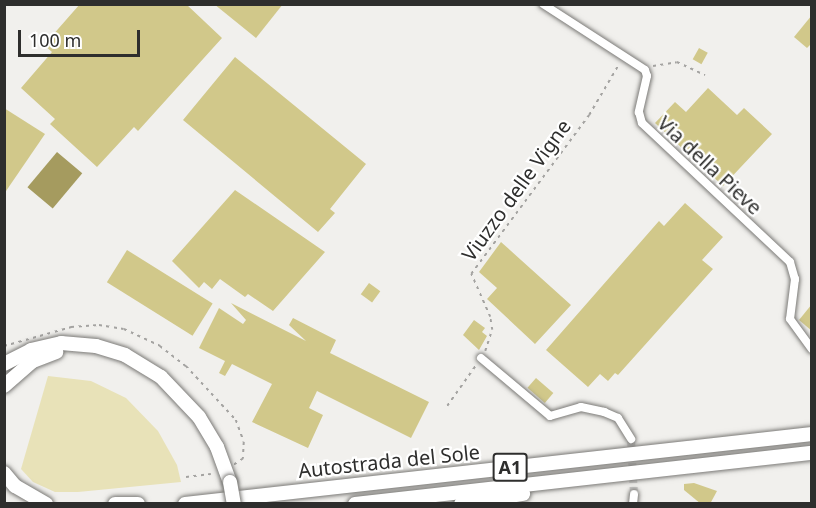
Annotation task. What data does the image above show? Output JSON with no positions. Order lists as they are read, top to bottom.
{
  "streets": {
    "highway": ["Autostrada del Sole", "A1"],
    "street": ["Via della Pieve"],
    "path": ["Viuzzo delle Vigne"]
  },
  "scale_bar": "100 m"
}
